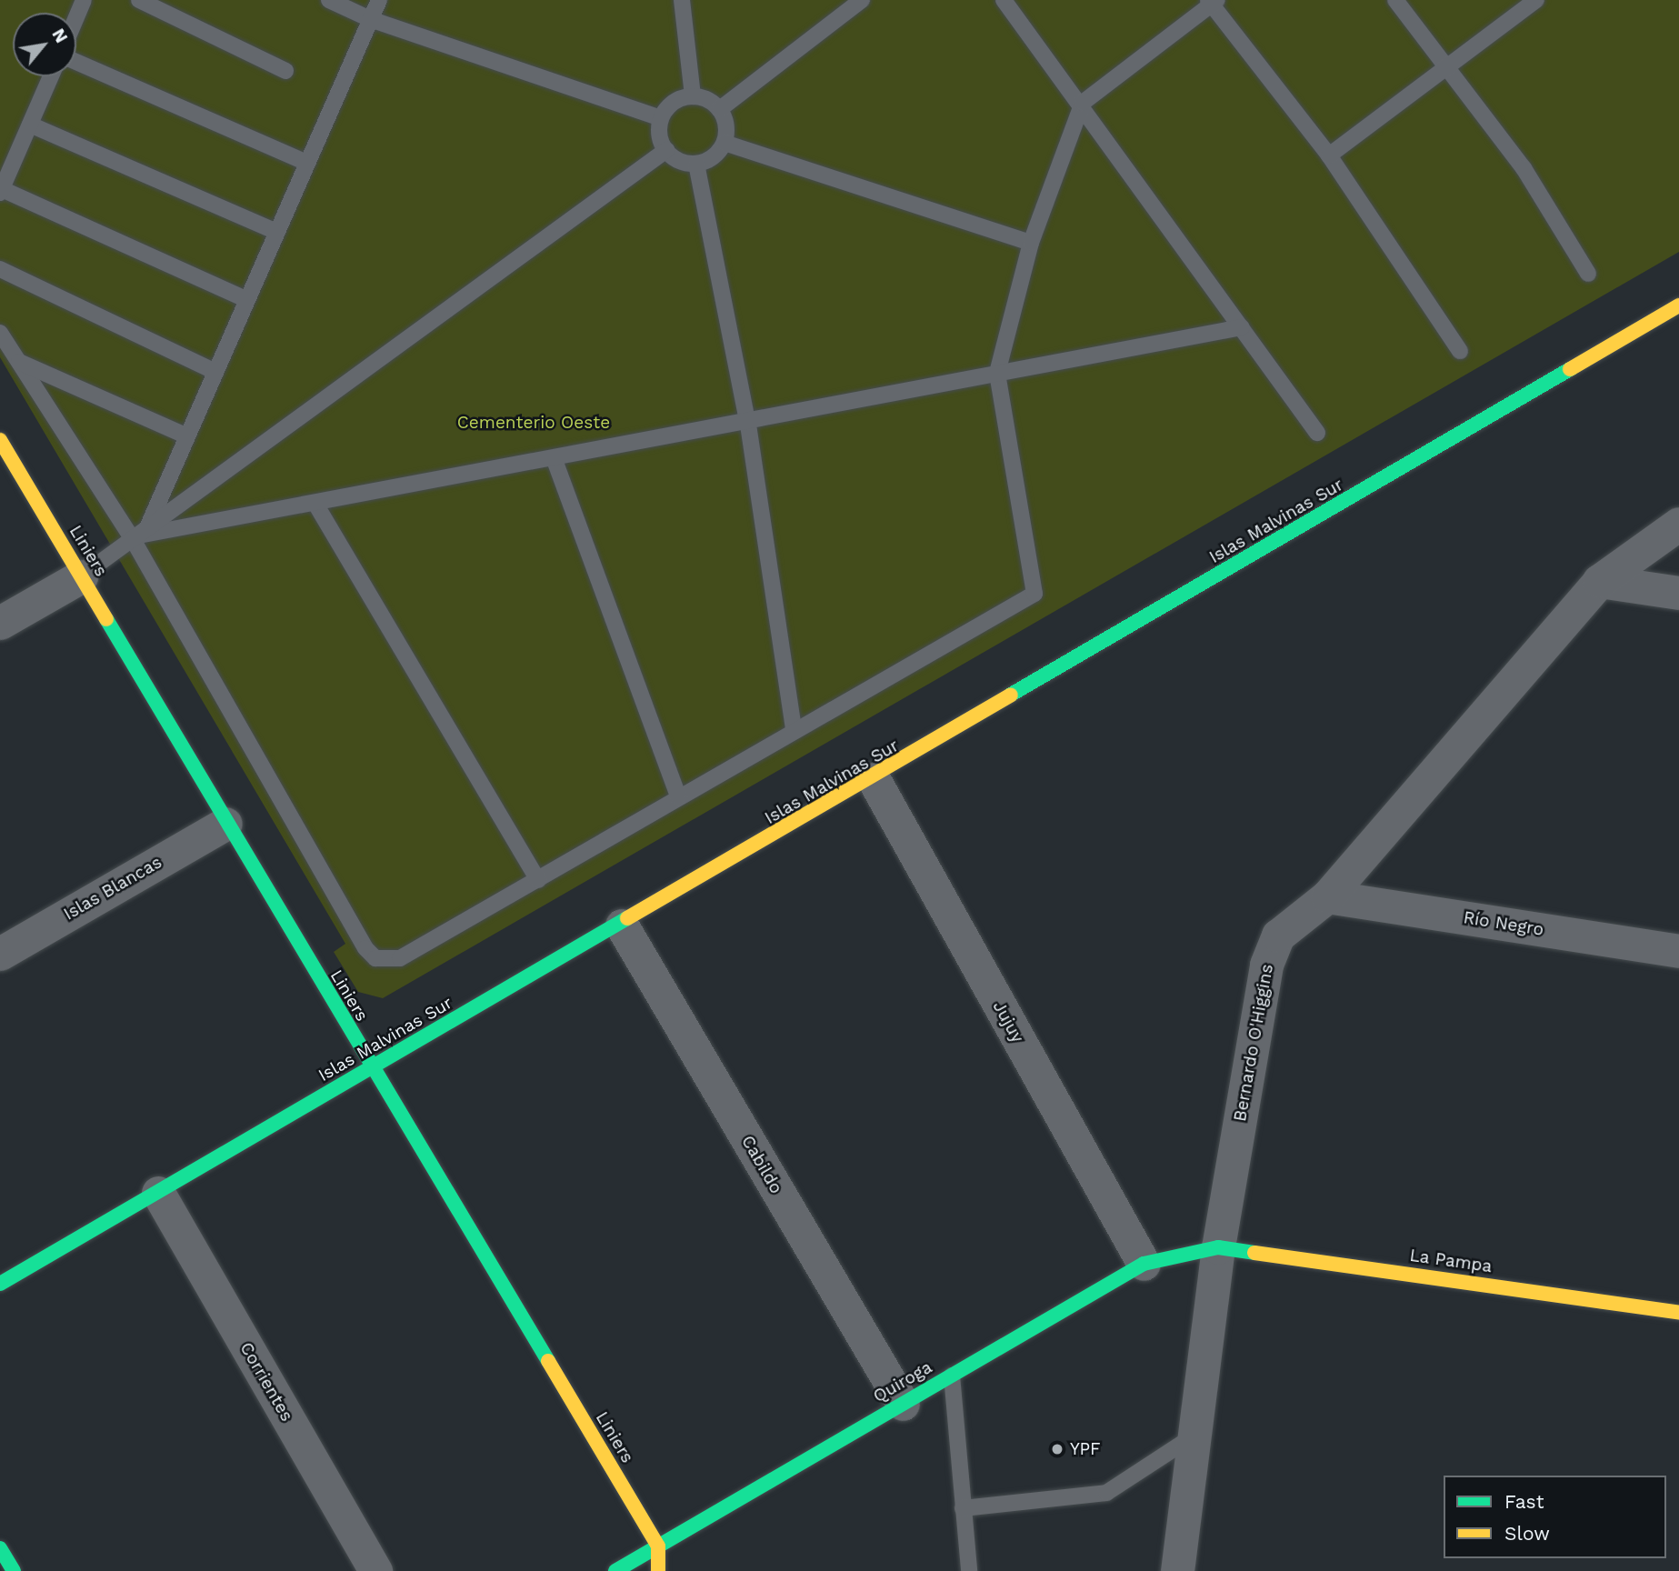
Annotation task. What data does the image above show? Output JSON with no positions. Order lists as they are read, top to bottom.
{
  "streets": {
    "street": [
      "Islas Malvinas Sur",
      "Liniers",
      "Islas Blancas",
      "Río Negro",
      "Jujuy",
      "Bernardo O'Higgins",
      "Cabildo",
      "La Pampa",
      "Corrientes",
      "Quiroga"
    ]
  },
  "crossings": [
    ["Islas Malvinas Sur", "Liniers"],
    ["Islas Malvinas Sur", "Jujuy"],
    ["Islas Malvinas Sur", "Cabildo"],
    ["Islas Malvinas Sur", "Corrientes"],
    ["Liniers", "Islas Blancas"],
    ["Liniers", "Quiroga"],
    ["Río Negro", "Bernardo O'Higgins"],
    ["Jujuy", "Quiroga"],
    ["Bernardo O'Higgins", "La Pampa"],
    ["Bernardo O'Higgins", "Quiroga"],
    ["Cabildo", "Quiroga"],
    ["La Pampa", "Quiroga"]
  ],
  "parks": ["Cementerio Oeste"],
  "places": ["YPF"],
  "legend": ["Fast", "Slow"],
  "north": "top right"
}
